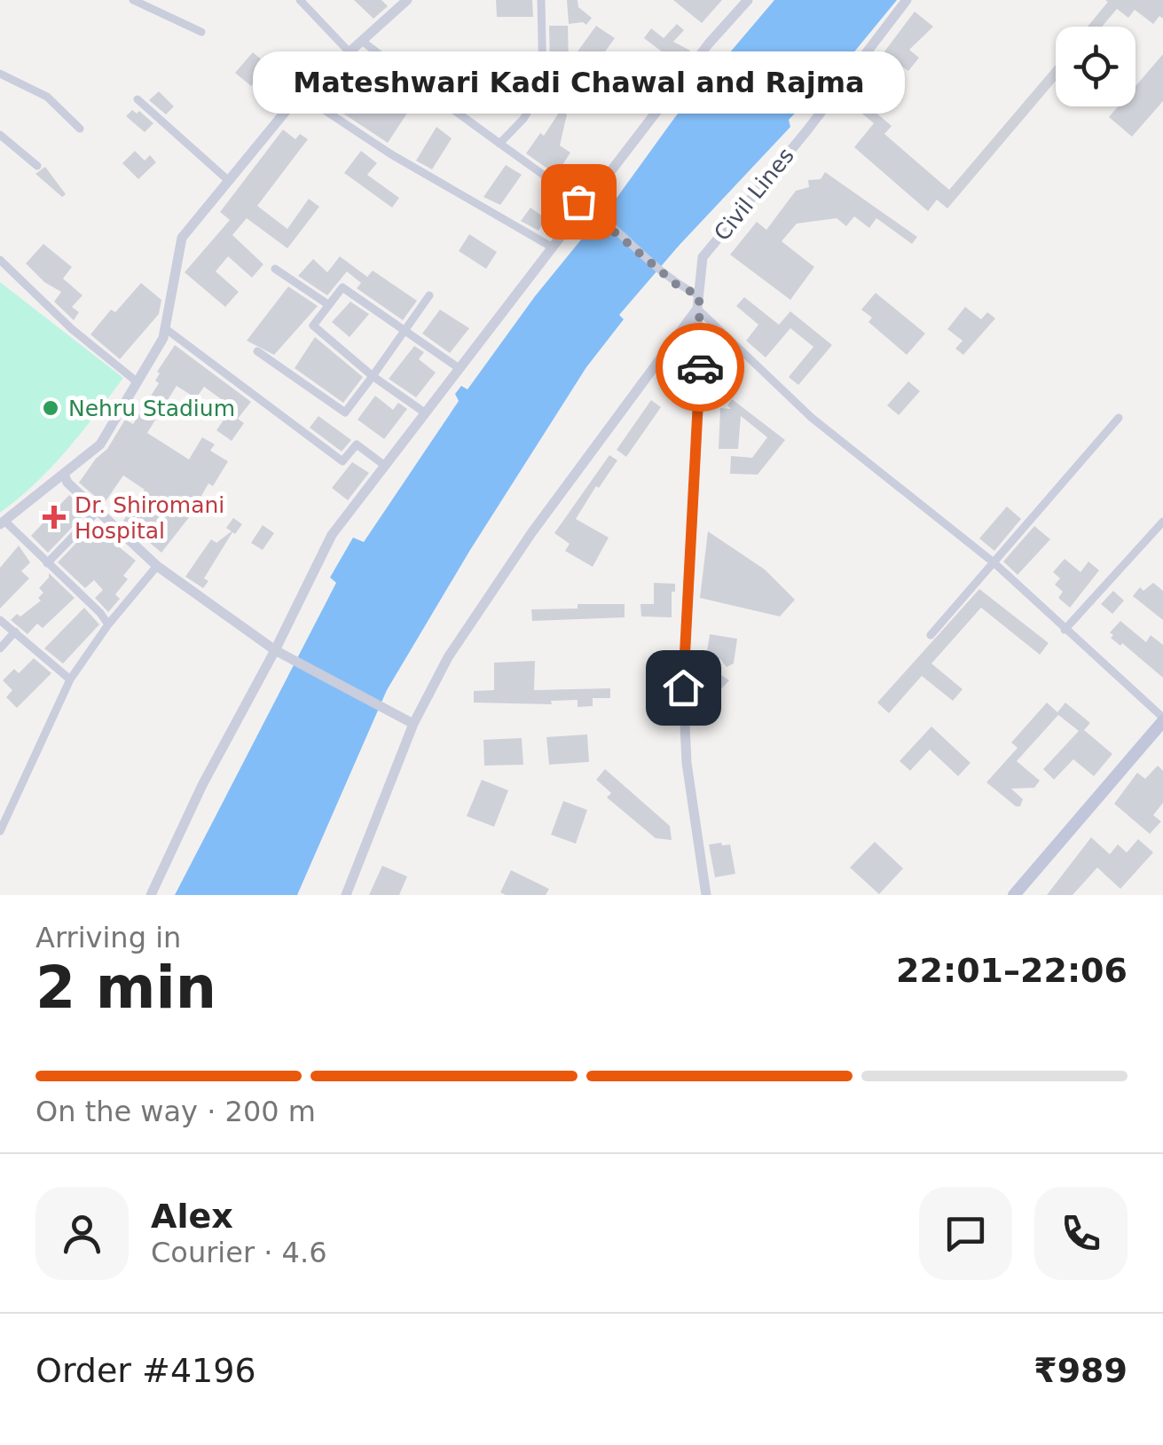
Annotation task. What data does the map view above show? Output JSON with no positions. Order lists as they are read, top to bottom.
{
  "streets": {
    "street": ["Civil Lines"]
  },
  "places": {
    "other": ["Mateshwari Kadi Chawal and Rajma", "Nehru Stadium"],
    "health": ["Dr. Shiromani Hospital"]
  },
  "page": {
    "bubble": "Mateshwari Kadi Chawal and Rajma",
    "heading": ["2 min", "Arriving in", "22:01–22:06"],
    "panel": [
      "Alex",
      "Courier · 4.6",
      "Order #4196",
      "₹989"
    ],
    "bar": "On the way · 200 m"
  }
}
